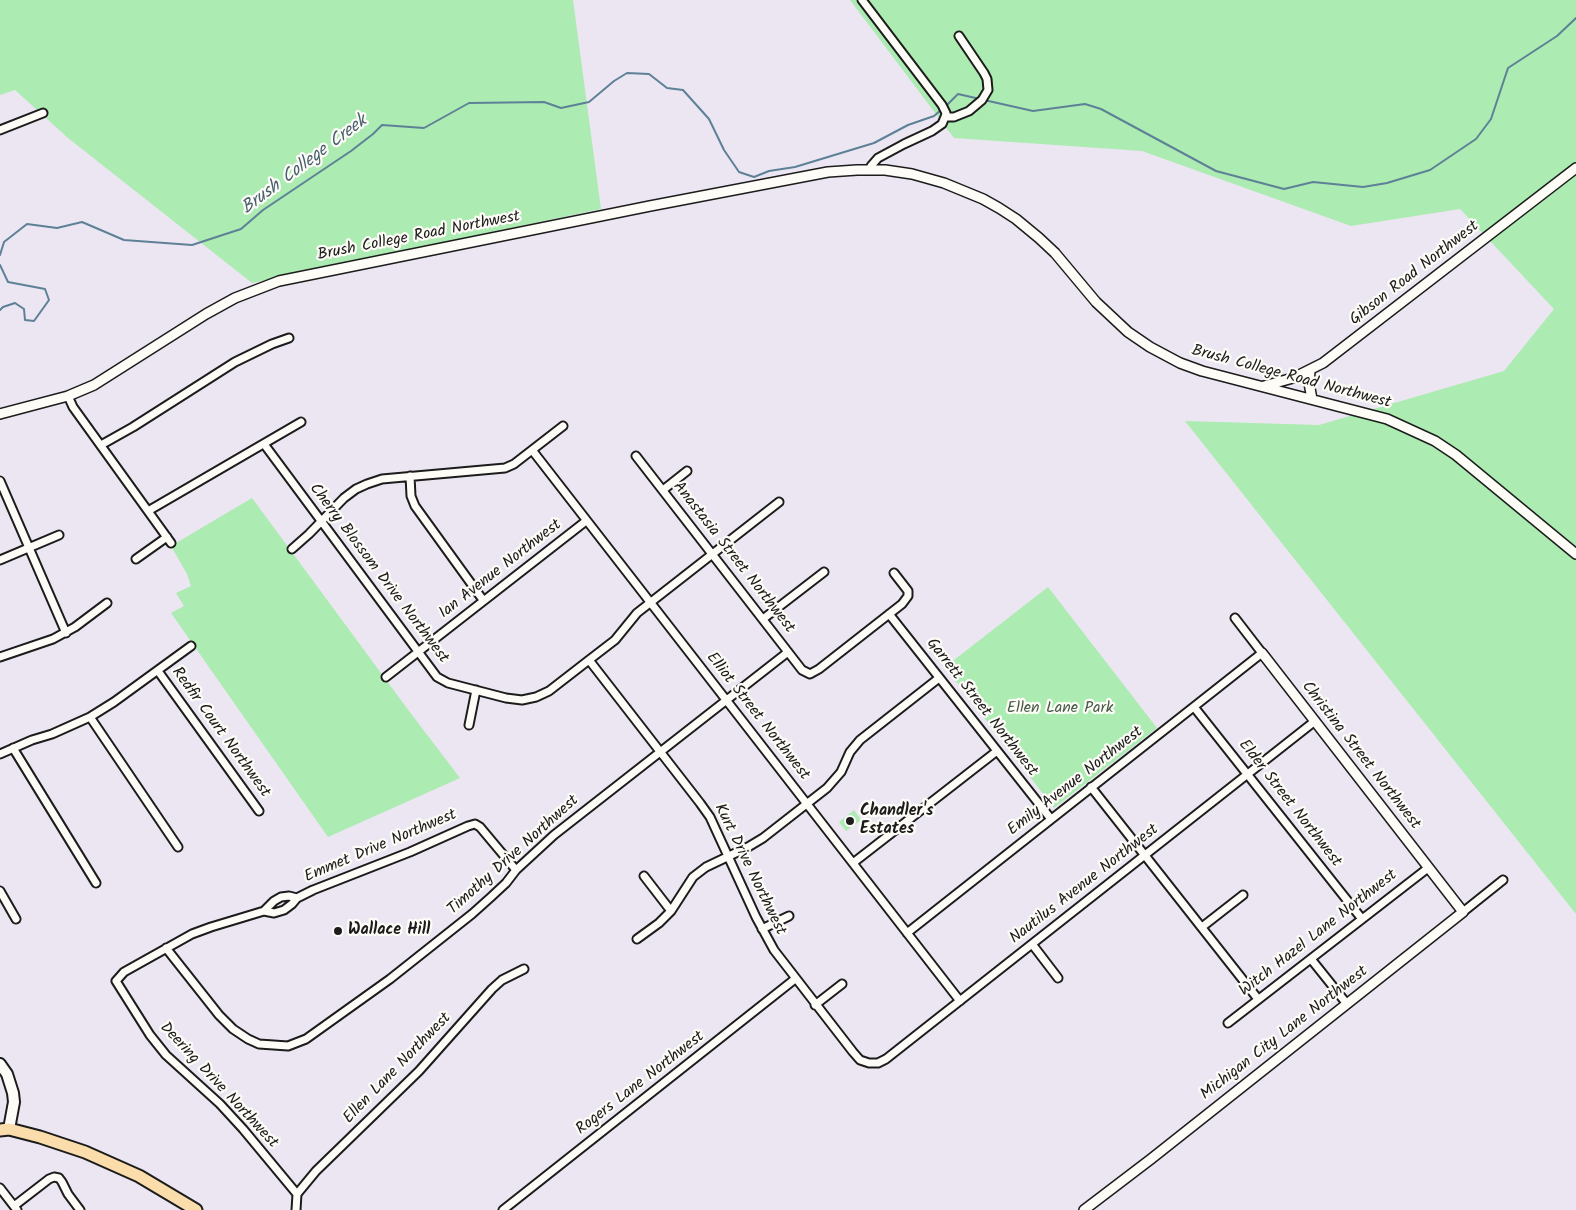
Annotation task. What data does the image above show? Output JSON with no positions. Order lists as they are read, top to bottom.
{
  "streets": {
    "street": [
      "Brush College Road Northwest",
      "Gibson Road Northwest",
      "Anastasia Street Northwest",
      "Ian Avenue Northwest",
      "Cherry Blossom Drive Northwest",
      "Garrett Street Northwest",
      "Elliot Street Northwest",
      "Redfir Court Northwest",
      "Christina Street Northwest",
      "Emily Avenue Northwest",
      "Elder Street Northwest",
      "Emmet Drive Northwest",
      "Timothy Drive Northwest",
      "Kurt Drive Northwest",
      "Nautilus Avenue Northwest",
      "Witch Hazel Lane Northwest",
      "Michigan City Lane Northwest",
      "Ellen Lane Northwest",
      "Rogers Lane Northwest",
      "Deering Drive Northwest"
    ]
  },
  "crossings": [
    ["Brush College Road Northwest", "Gibson Road Northwest"],
    ["Anastasia Street Northwest", "Cherry Blossom Drive Northwest"],
    ["Anastasia Street Northwest", "Garrett Street Northwest"],
    ["Anastasia Street Northwest", "Timothy Drive Northwest"],
    ["Ian Avenue Northwest", "Cherry Blossom Drive Northwest"],
    ["Ian Avenue Northwest", "Elliot Street Northwest"],
    ["Cherry Blossom Drive Northwest", "Elliot Street Northwest"],
    ["Cherry Blossom Drive Northwest", "Kurt Drive Northwest"],
    ["Garrett Street Northwest", "Emily Avenue Northwest"],
    ["Elliot Street Northwest", "Emily Avenue Northwest"],
    ["Elliot Street Northwest", "Timothy Drive Northwest"],
    ["Elliot Street Northwest", "Nautilus Avenue Northwest"],
    ["Christina Street Northwest", "Emily Avenue Northwest"],
    ["Christina Street Northwest", "Nautilus Avenue Northwest"],
    ["Christina Street Northwest", "Witch Hazel Lane Northwest"],
    ["Christina Street Northwest", "Michigan City Lane Northwest"],
    ["Emily Avenue Northwest", "Elder Street Northwest"],
    ["Elder Street Northwest", "Nautilus Avenue Northwest"],
    ["Elder Street Northwest", "Witch Hazel Lane Northwest"],
    ["Emmet Drive Northwest", "Timothy Drive Northwest"],
    ["Emmet Drive Northwest", "Deering Drive Northwest"],
    ["Timothy Drive Northwest", "Kurt Drive Northwest"],
    ["Kurt Drive Northwest", "Nautilus Avenue Northwest"],
    ["Kurt Drive Northwest", "Rogers Lane Northwest"],
    ["Ellen Lane Northwest", "Deering Drive Northwest"]
  ],
  "water": ["Brush College Creek"],
  "parks": ["Ellen Lane Park"],
  "places": ["Chandler's Estates", "Wallace Hill"]
}
